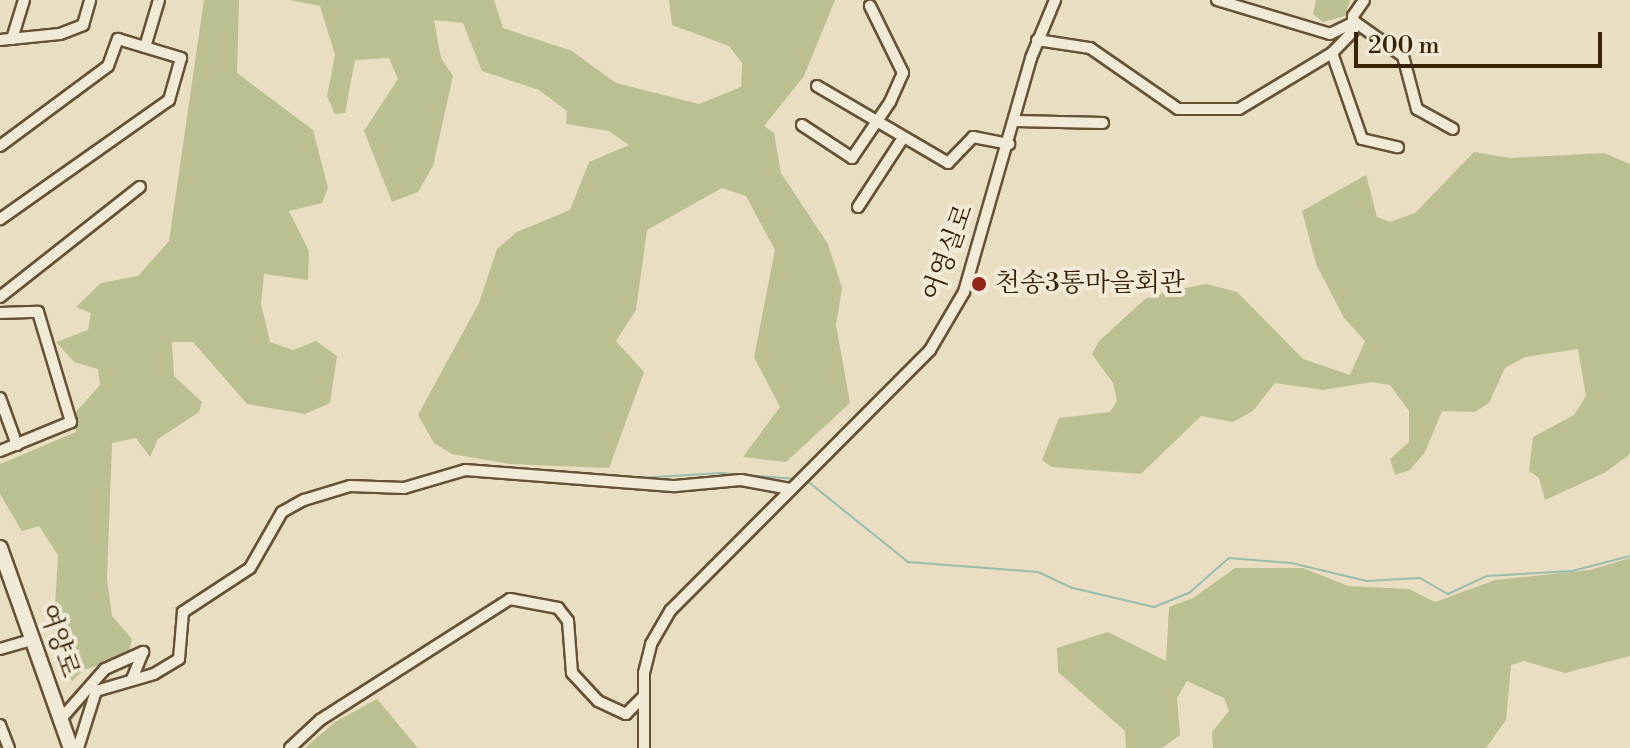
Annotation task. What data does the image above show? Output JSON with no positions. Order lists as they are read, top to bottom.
{
  "streets": {
    "street": ["어영실로", "여양로"]
  },
  "places": ["천송3통마을회관"],
  "scale_bar": "200 m"
}
